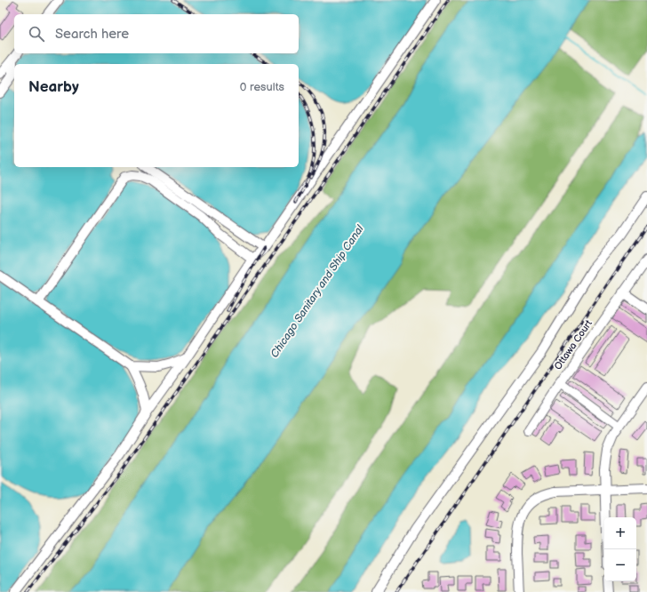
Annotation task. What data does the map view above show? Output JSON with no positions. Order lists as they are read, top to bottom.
{
  "streets": {
    "street": ["Ottawa Court"]
  },
  "water": ["Chicago Sanitary and Ship Canal"],
  "page": {
    "search": "Search here",
    "heading": ["Nearby", "0 results"],
    "map_buttons": ["+", "−"]
  }
}
